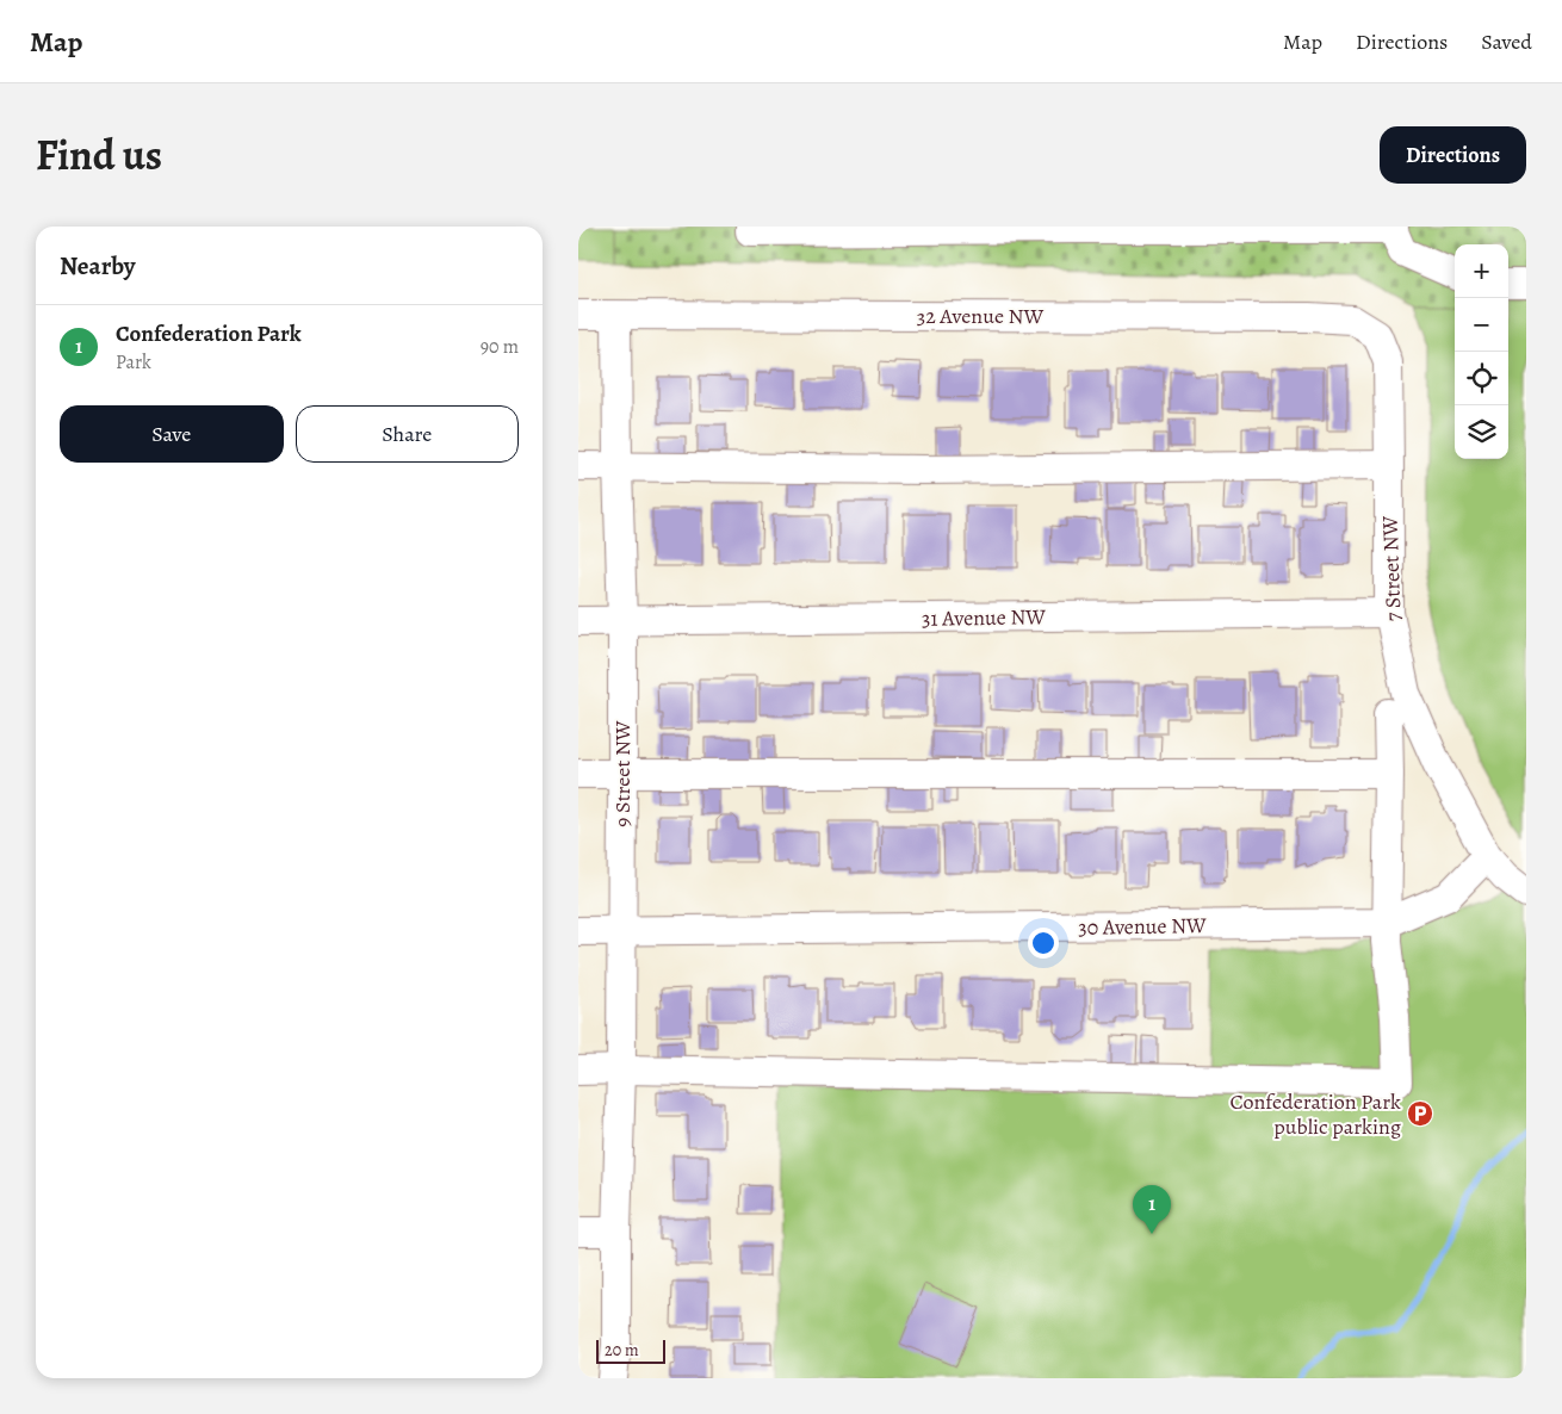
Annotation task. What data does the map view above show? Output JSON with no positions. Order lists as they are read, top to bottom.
{
  "streets": {
    "street": [
      "32 Avenue NW",
      "7 Street NW",
      "31 Avenue NW",
      "9 Street NW",
      "30 Avenue NW"
    ]
  },
  "crossings": [
    ["32 Avenue NW", "7 Street NW"],
    ["32 Avenue NW", "9 Street NW"],
    ["7 Street NW", "31 Avenue NW"],
    ["7 Street NW", "30 Avenue NW"],
    ["31 Avenue NW", "9 Street NW"],
    ["9 Street NW", "30 Avenue NW"]
  ],
  "places": {
    "parking": ["Confederation Park public parking"]
  },
  "scale_bar": "20 m",
  "page": {
    "header": "Map",
    "nav": ["Map", "Directions", "Saved"],
    "title": "Find us",
    "buttons": [
      "Directions",
      ["Save", "Share"]
    ],
    "heading": "Nearby",
    "map_buttons": ["+", "−"],
    "list": [
      {
        "mark": "1",
        "name": "Confederation Park",
        "note": "Park",
        "value": "90 m"
      }
    ],
    "pins": "1",
    "scale": "20 m"
  }
}
